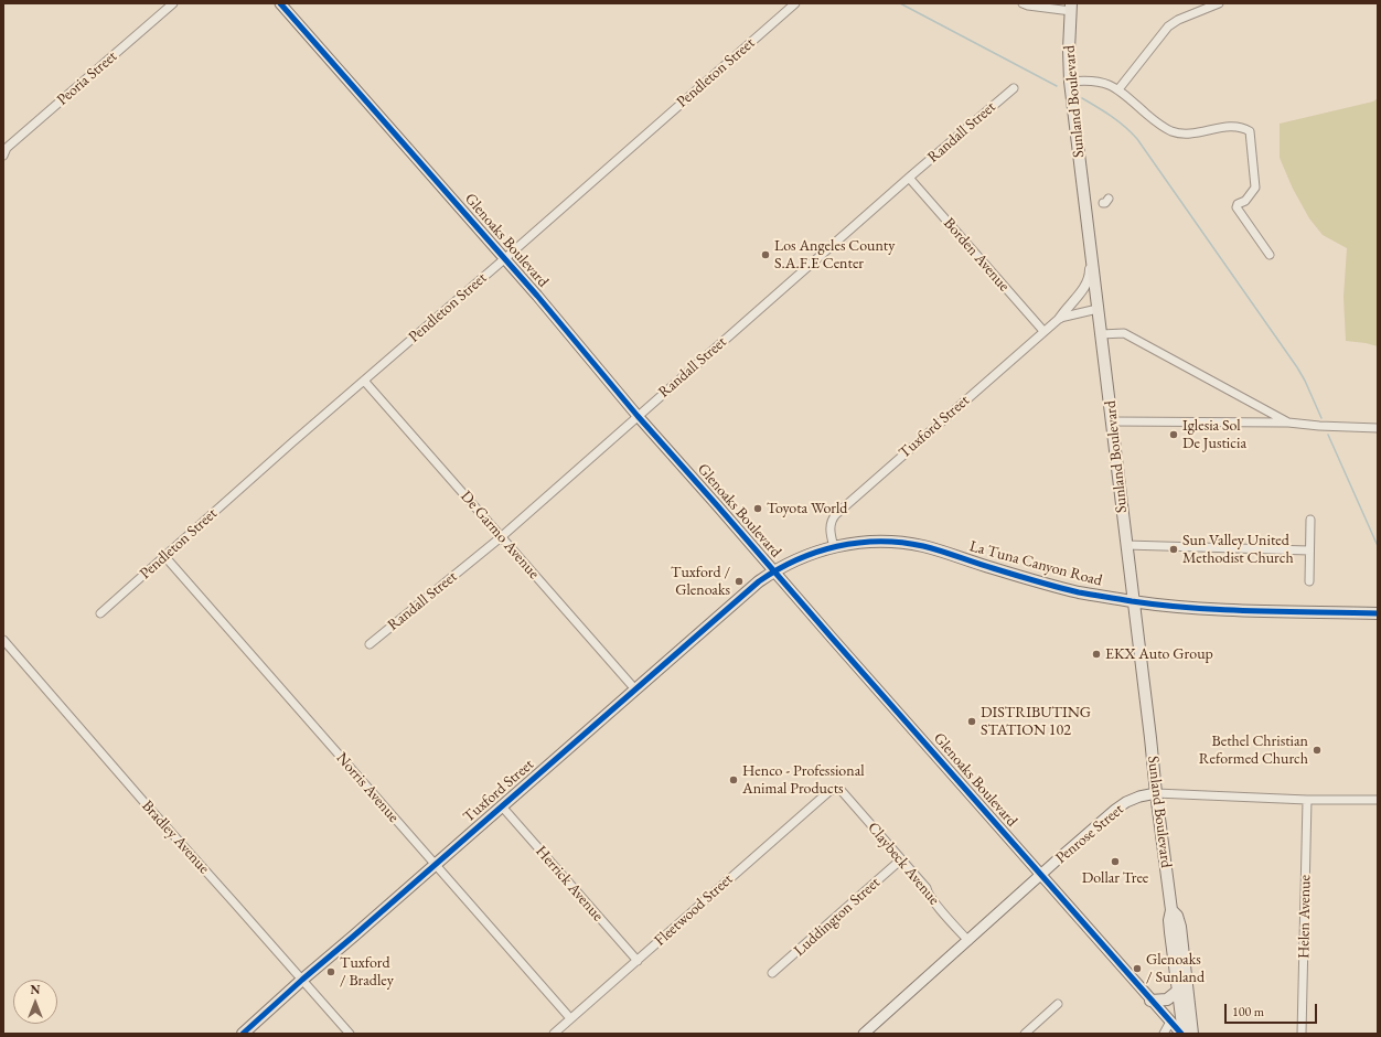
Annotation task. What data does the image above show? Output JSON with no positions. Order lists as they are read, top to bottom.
{
  "streets": {
    "main road": [
      "Sunland Boulevard",
      "Glenoaks Boulevard",
      "Tuxford Street",
      "La Tuna Canyon Road",
      "Penrose Street"
    ],
    "street": [
      "Pendleton Street",
      "Peoria Street",
      "Randall Street",
      "Borden Avenue",
      "De Garmo Avenue",
      "Norris Avenue",
      "Bradley Avenue",
      "Claybeck Avenue",
      "Herrick Avenue",
      "Fleetwood Street",
      "Luddington Street",
      "Helen Avenue"
    ]
  },
  "crossings": [
    ["Pendleton Street", "Glenoaks Boulevard"],
    ["Pendleton Street", "De Garmo Avenue"],
    ["Pendleton Street", "Norris Avenue"],
    ["Sunland Boulevard", "Glenoaks Boulevard"],
    ["Sunland Boulevard", "Tuxford Street"],
    ["Sunland Boulevard", "La Tuna Canyon Road"],
    ["Sunland Boulevard", "Penrose Street"],
    ["Randall Street", "Glenoaks Boulevard"],
    ["Randall Street", "Borden Avenue"],
    ["Randall Street", "De Garmo Avenue"],
    ["Glenoaks Boulevard", "Tuxford Street"],
    ["Glenoaks Boulevard", "La Tuna Canyon Road"],
    ["Glenoaks Boulevard", "Penrose Street"],
    ["Borden Avenue", "Tuxford Street"],
    ["Tuxford Street", "De Garmo Avenue"],
    ["Tuxford Street", "La Tuna Canyon Road"],
    ["Tuxford Street", "Norris Avenue"],
    ["Tuxford Street", "Bradley Avenue"],
    ["Tuxford Street", "Herrick Avenue"],
    ["Norris Avenue", "Fleetwood Street"],
    ["Penrose Street", "Claybeck Avenue"],
    ["Penrose Street", "Helen Avenue"],
    ["Claybeck Avenue", "Fleetwood Street"],
    ["Claybeck Avenue", "Luddington Street"],
    ["Herrick Avenue", "Fleetwood Street"]
  ],
  "places": [
    "Los Angeles County S.A.F.E Center",
    "Iglesia Sol De Justicia",
    "Toyota World",
    "Sun Valley United Methodist Church",
    "Tuxford / Glenoaks",
    "EKX Auto Group",
    "DISTRIBUTING STATION 102",
    "Bethel Christian Reformed Church",
    "Henco - Professional Animal Products",
    "Dollar Tree",
    "Glenoaks / Sunland",
    "Tuxford / Bradley"
  ],
  "scale_bar": "100 m",
  "north": "top"
}
